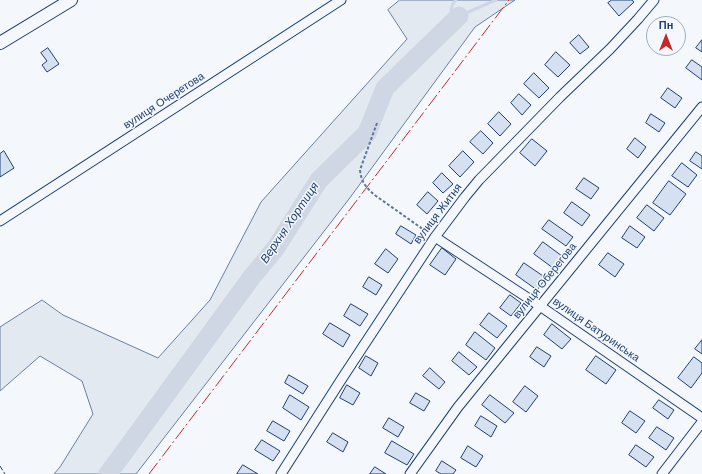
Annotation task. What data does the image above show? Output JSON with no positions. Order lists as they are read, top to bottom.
{
  "streets": {
    "street": [
      "вулиця Очеретова",
      "вулиця Житня",
      "вулиця Оберегова",
      "вулиця Батуринська"
    ]
  },
  "crossings": [
    ["вулиця Житня", "вулиця Батуринська"],
    ["вулиця Оберегова", "вулиця Батуринська"]
  ],
  "water": ["Верхня Хортиця"],
  "north": "top"
}
